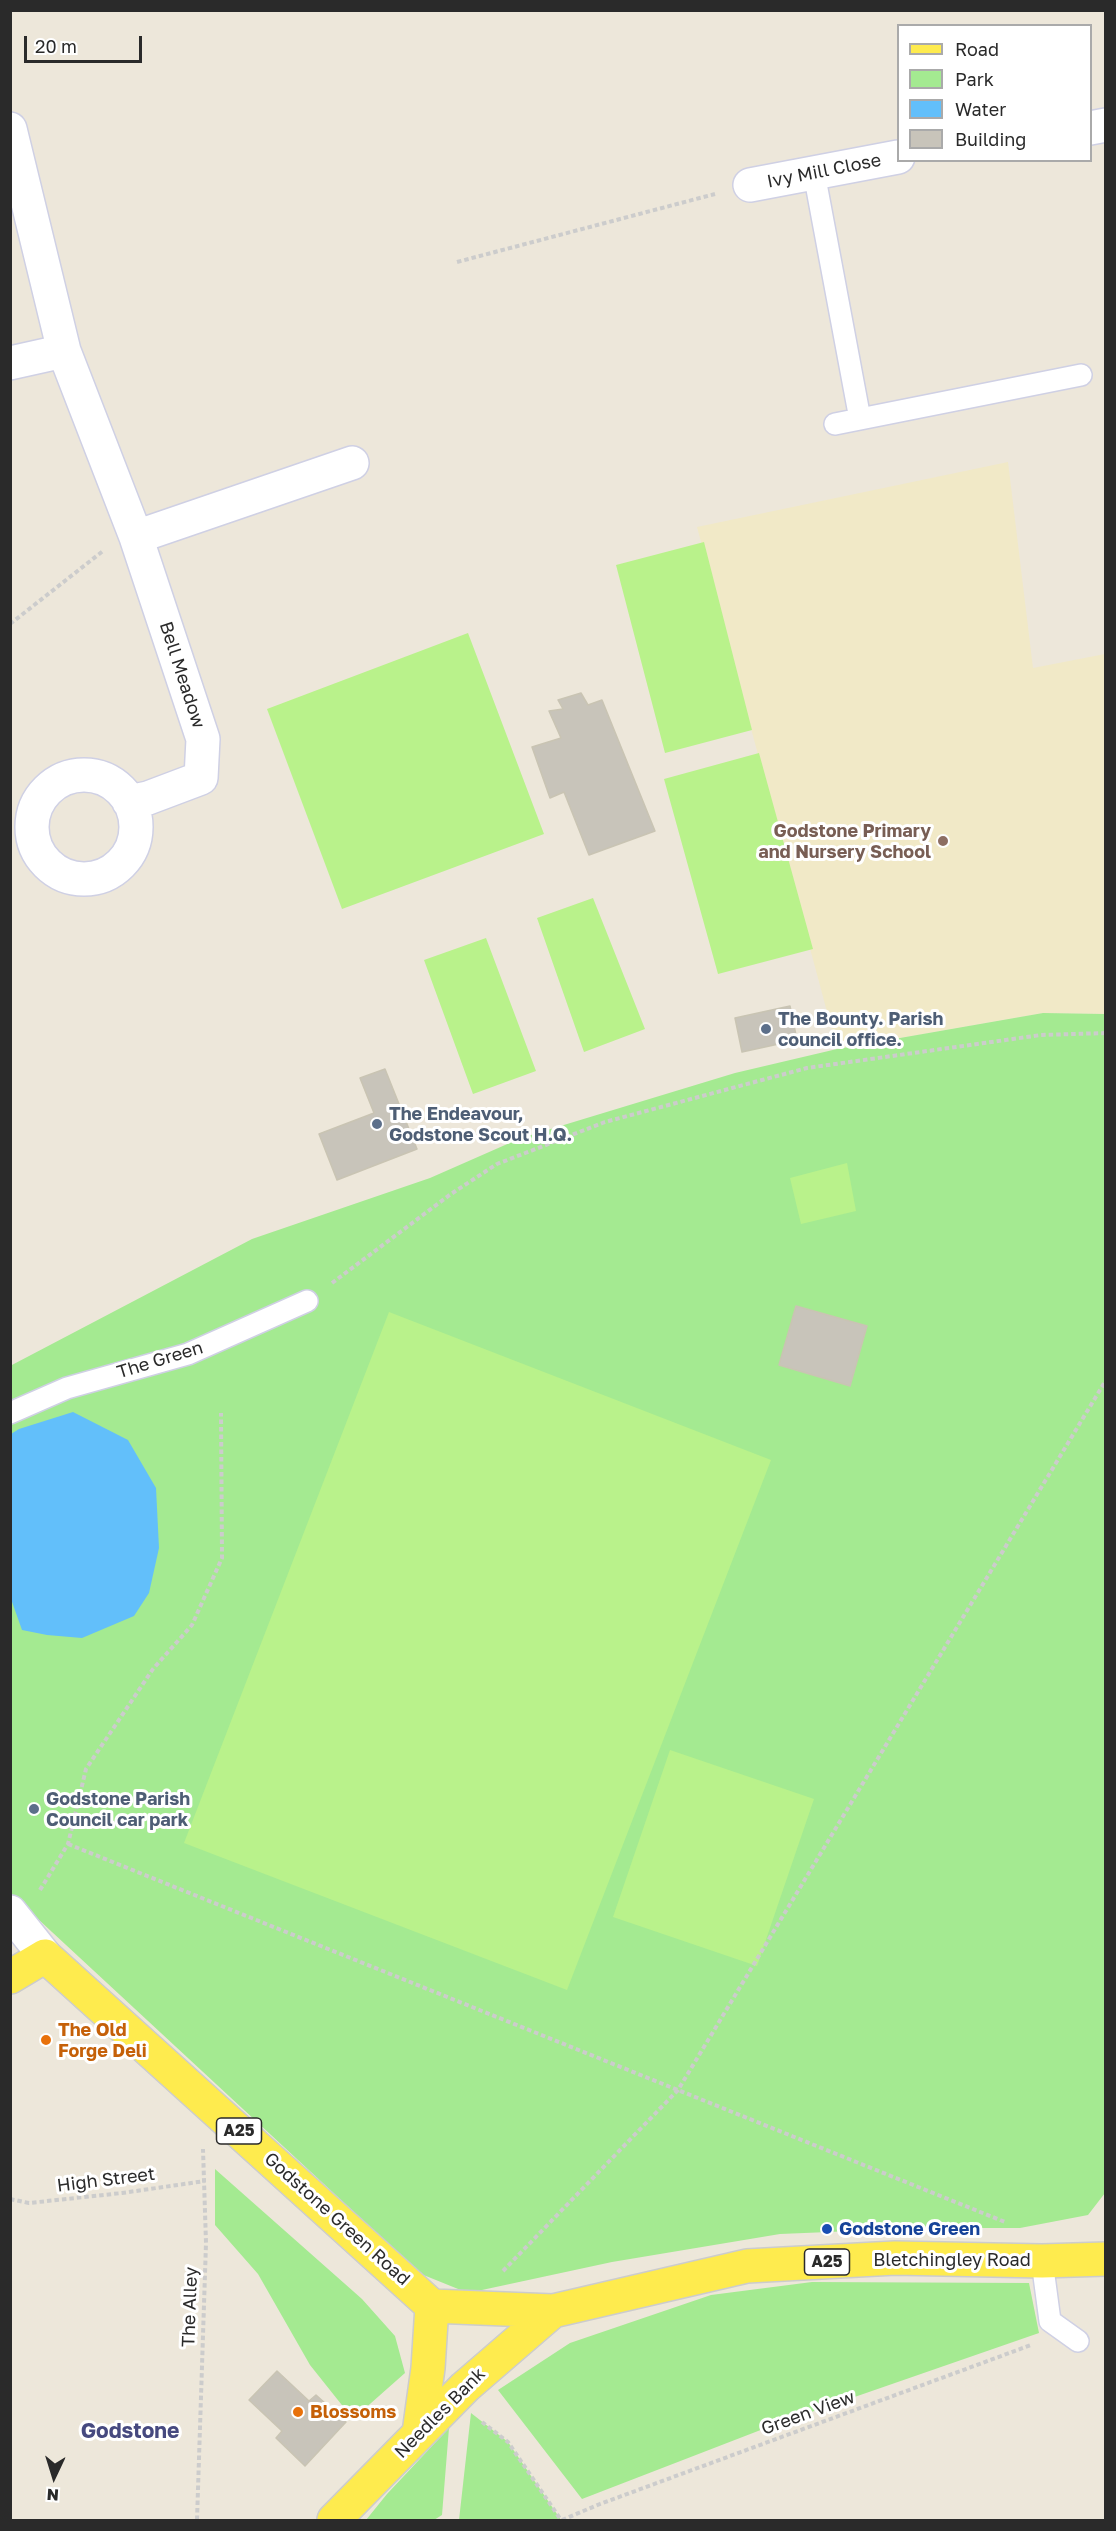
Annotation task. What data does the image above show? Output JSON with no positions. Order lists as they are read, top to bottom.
{
  "streets": {
    "main road": [
      "A25",
      "Godstone Green Road",
      "Bletchingley Road",
      "Needles Bank"
    ],
    "street": ["Ivy Mill Close", "Bell Meadow"],
    "lane": ["The Green"],
    "path": ["High Street", "The Alley", "Green View"]
  },
  "crossings": [
    ["A25", "Godstone Green Road"],
    ["A25", "Bletchingley Road"],
    ["A25", "Needles Bank"],
    ["High Street", "The Alley"],
    ["Godstone Green Road", "The Alley"],
    ["Bletchingley Road", "Needles Bank"]
  ],
  "districts": ["Godstone"],
  "places": [
    "Godstone Primary and Nursery School",
    "The Bounty. Parish council office.",
    "The Endeavour, Godstone Scout H.Q.",
    "Godstone Parish Council car park",
    "The Old Forge Deli",
    "Godstone Green",
    "Blossoms"
  ],
  "legend": [
    "Road",
    "Park",
    "Water",
    "Building"
  ],
  "scale_bar": "20 m",
  "north": "bottom"
}
